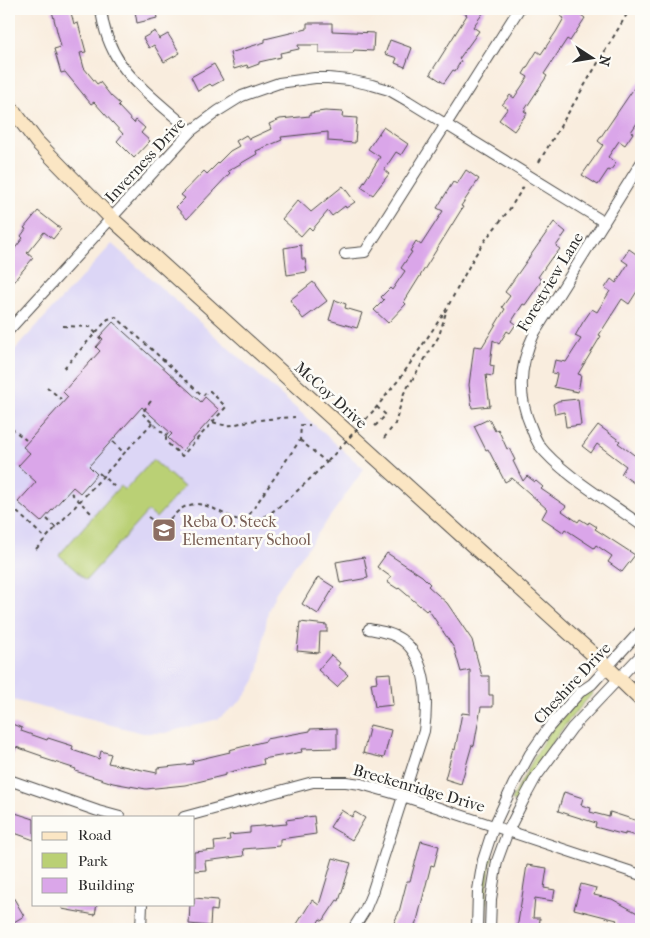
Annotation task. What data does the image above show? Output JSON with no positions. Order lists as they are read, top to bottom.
{
  "streets": {
    "street": [
      "Inverness Drive",
      "Forestview Lane",
      "McCoy Drive",
      "Cheshire Drive",
      "Breckenridge Drive"
    ]
  },
  "crossings": [
    ["Inverness Drive", "Forestview Lane"],
    ["Inverness Drive", "McCoy Drive"],
    ["McCoy Drive", "Cheshire Drive"],
    ["Cheshire Drive", "Breckenridge Drive"]
  ],
  "places": {
    "school or university": ["Reba O. Steck Elementary School"]
  },
  "legend": ["Road", "Park", "Building"],
  "north": "right"
}
